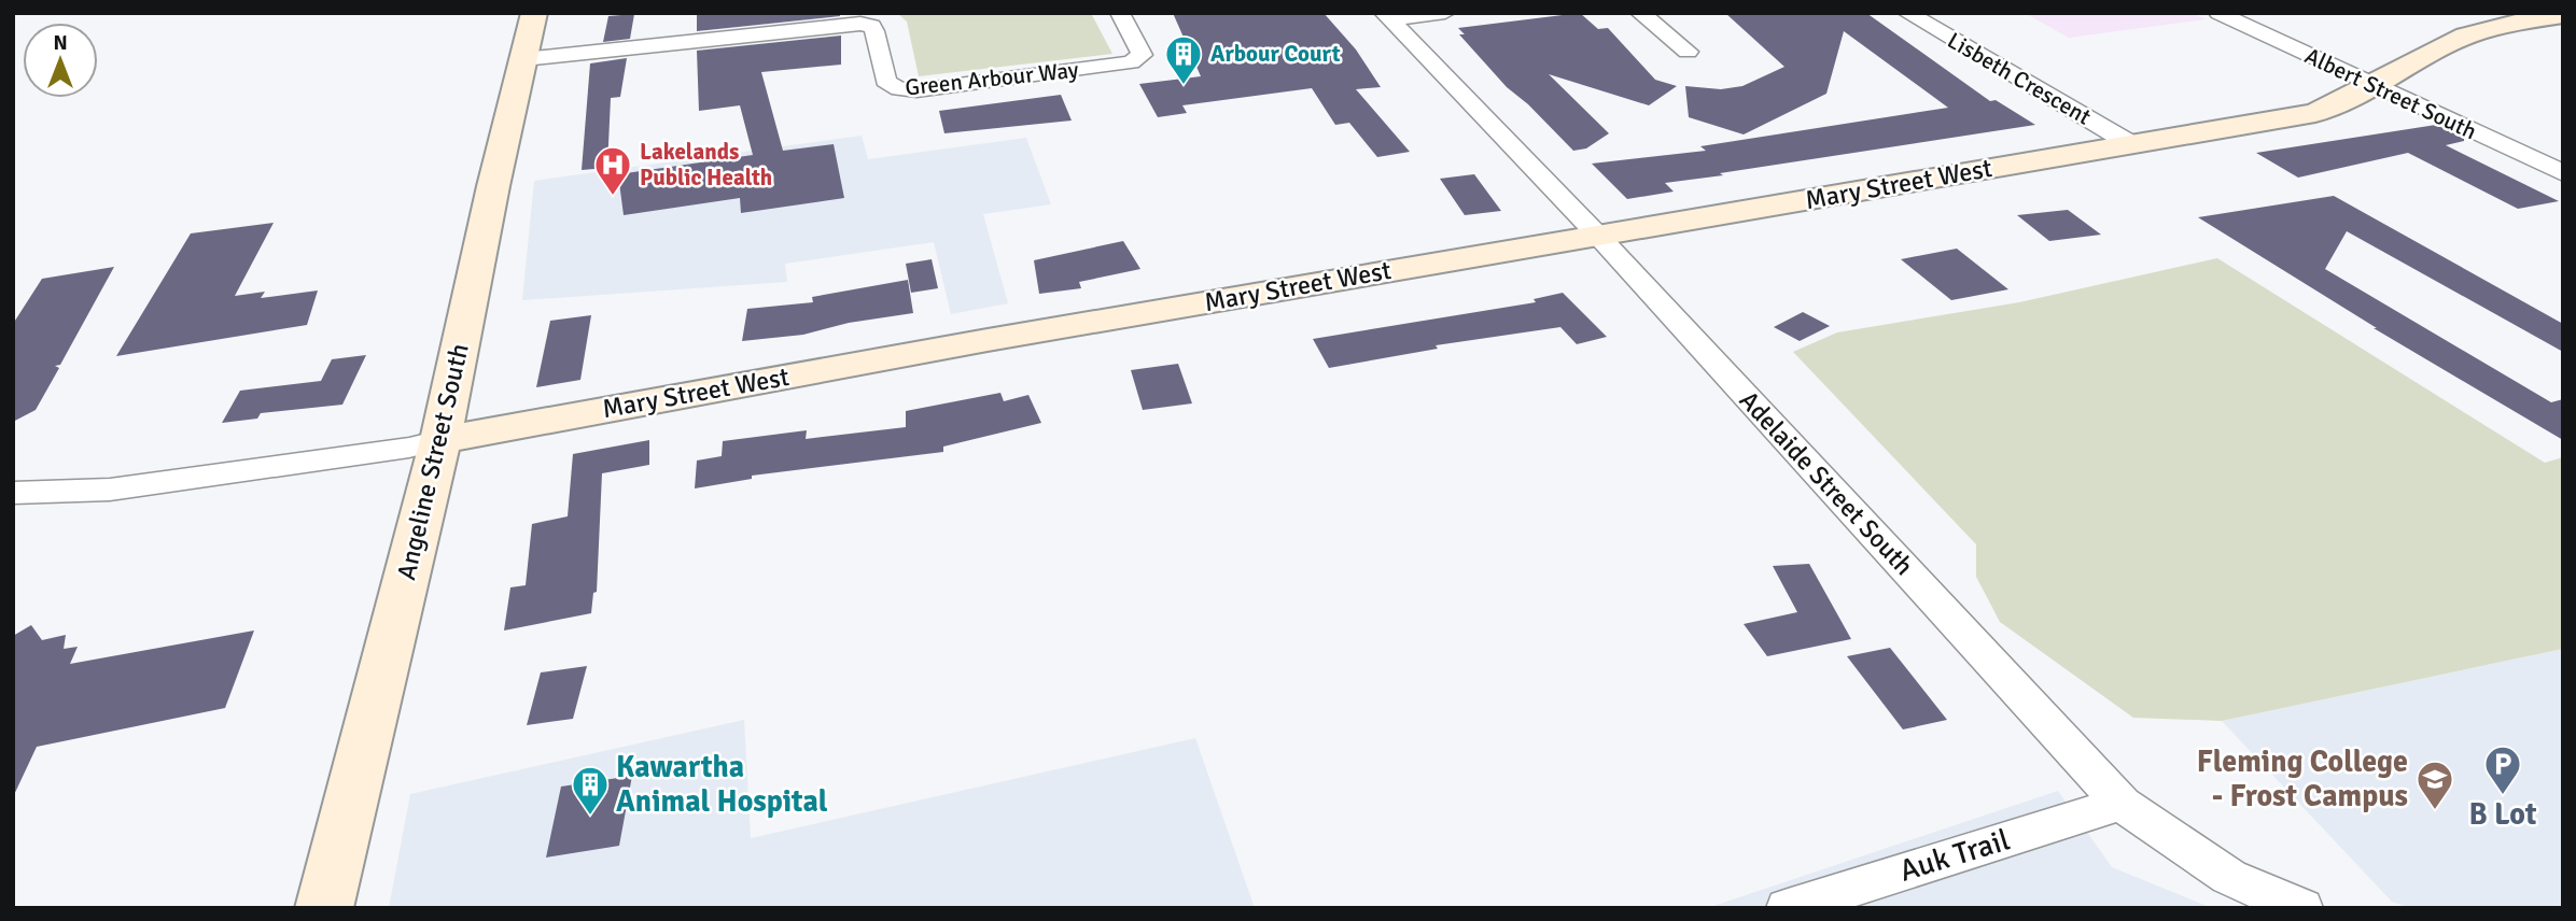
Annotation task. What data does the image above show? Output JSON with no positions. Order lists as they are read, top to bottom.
{
  "streets": {
    "street": [
      "Green Arbour Way",
      "Lisbeth Crescent",
      "Albert Street South",
      "Mary Street West",
      "Angeline Street South",
      "Adelaide Street South",
      "Auk Trail"
    ]
  },
  "crossings": [
    ["Green Arbour Way", "Angeline Street South"],
    ["Lisbeth Crescent", "Mary Street West"],
    ["Albert Street South", "Mary Street West"],
    ["Mary Street West", "Angeline Street South"],
    ["Mary Street West", "Adelaide Street South"],
    ["Adelaide Street South", "Auk Trail"]
  ],
  "places": {
    "building": ["Arbour Court", "Kawartha Animal Hospital"],
    "hospital": ["Lakelands Public Health"],
    "parking": ["B Lot"],
    "school or university": ["Fleming College - Frost Campus"]
  },
  "north": "top"
}
